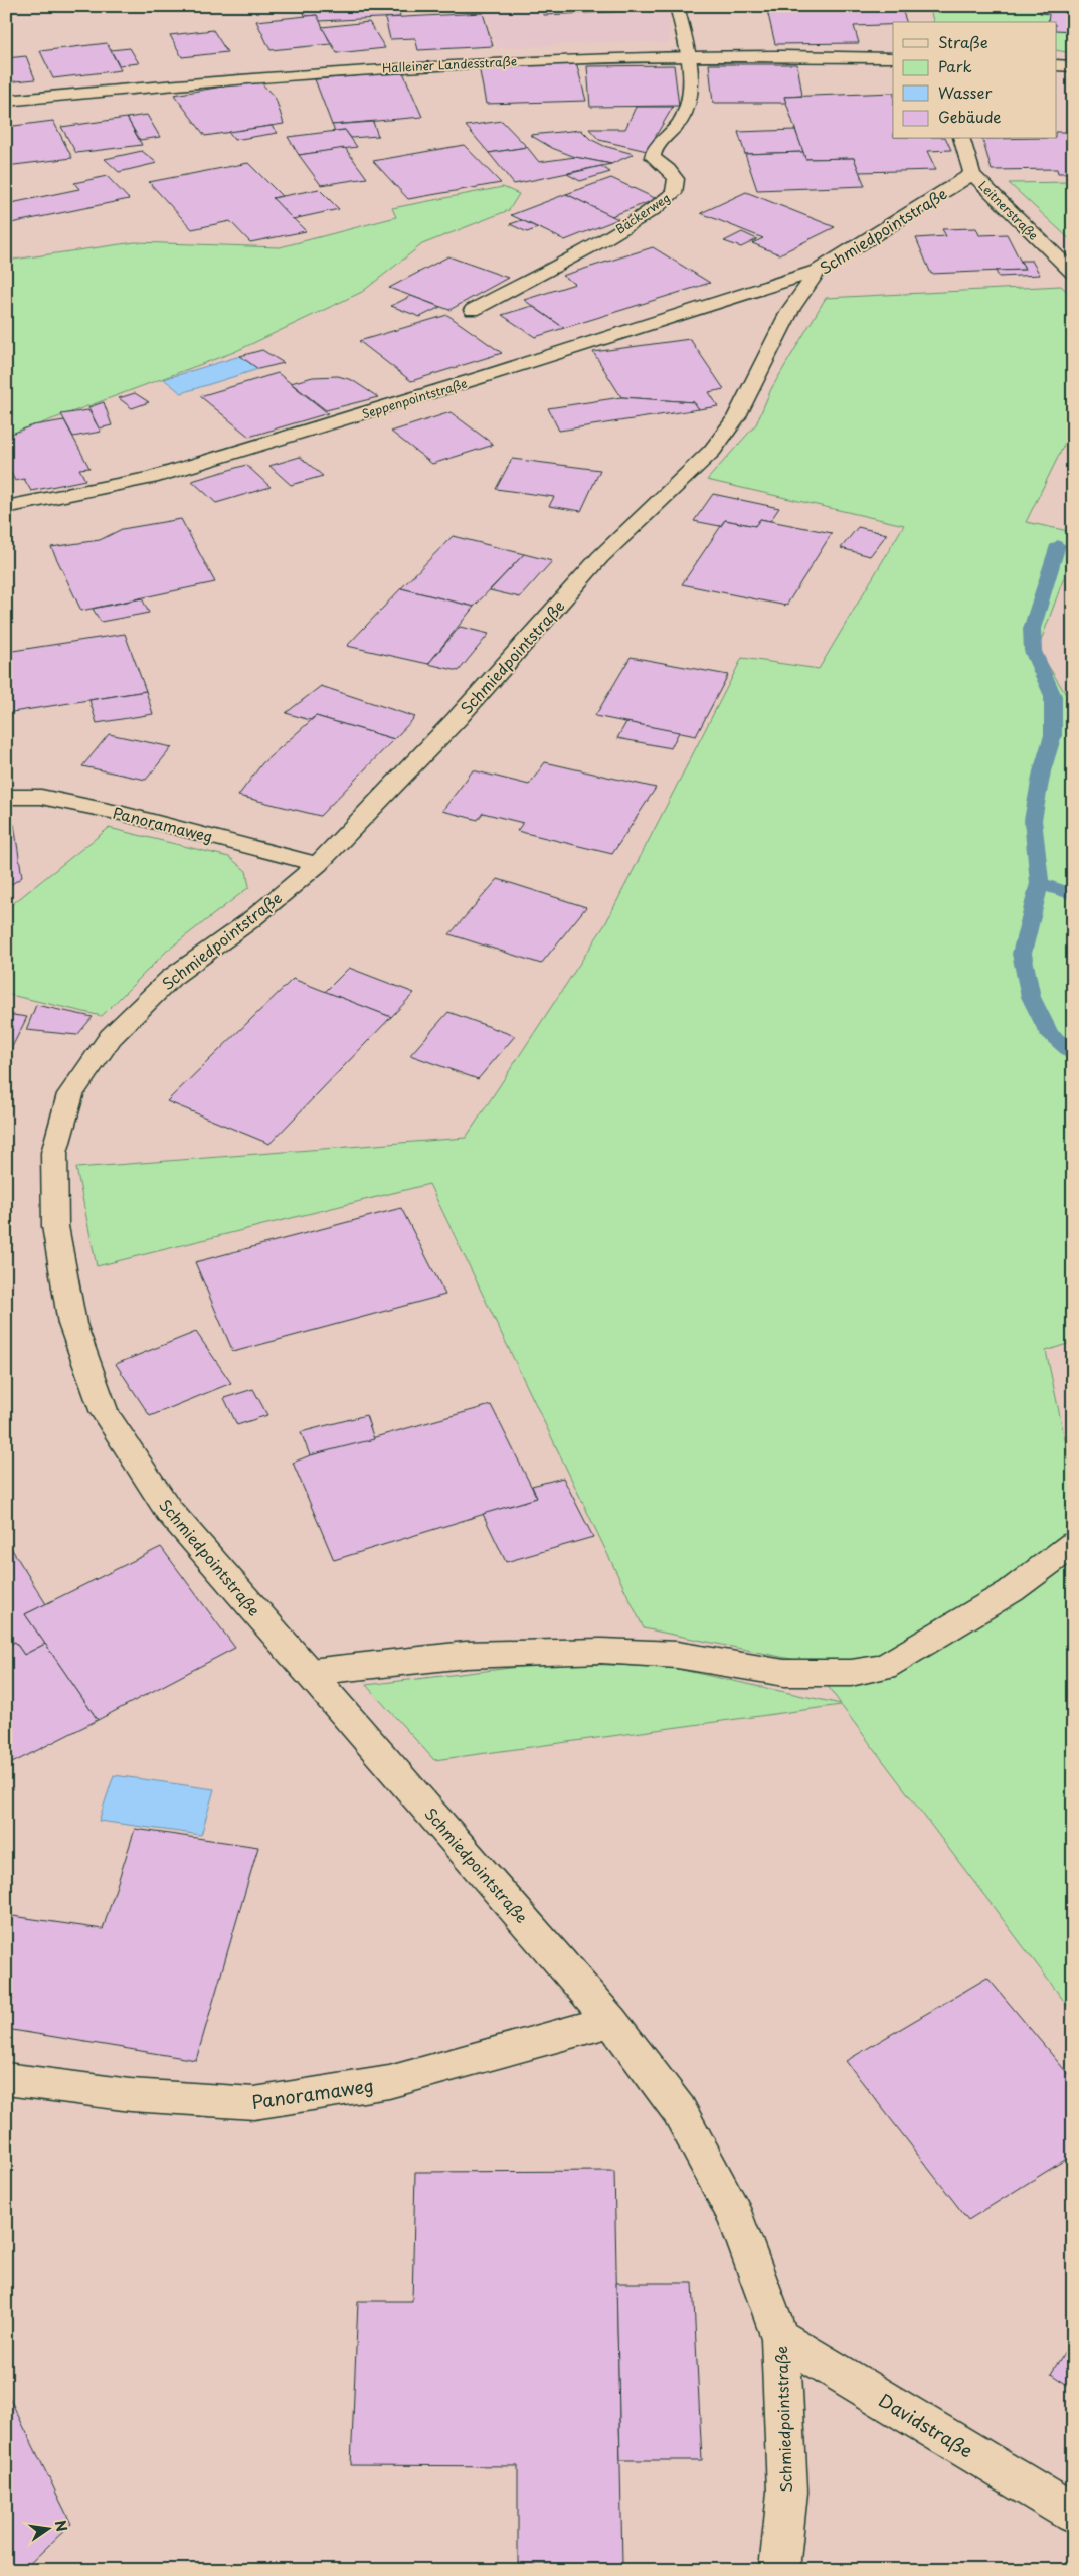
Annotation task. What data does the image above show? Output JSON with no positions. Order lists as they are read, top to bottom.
{
  "streets": {
    "street": [
      "Halleiner Landesstraße",
      "Leitnerstraße",
      "Bäckerweg",
      "Schmiedpointstraße",
      "Seppenpointstraße",
      "Panoramaweg",
      "Davidstraße"
    ]
  },
  "crossings": [
    ["Halleiner Landesstraße", "Bäckerweg"],
    ["Leitnerstraße", "Schmiedpointstraße"],
    ["Schmiedpointstraße", "Seppenpointstraße"],
    ["Schmiedpointstraße", "Panoramaweg"],
    ["Schmiedpointstraße", "Davidstraße"]
  ],
  "legend": [
    "Straße",
    "Park",
    "Wasser",
    "Gebäude"
  ],
  "north": "right"
}
